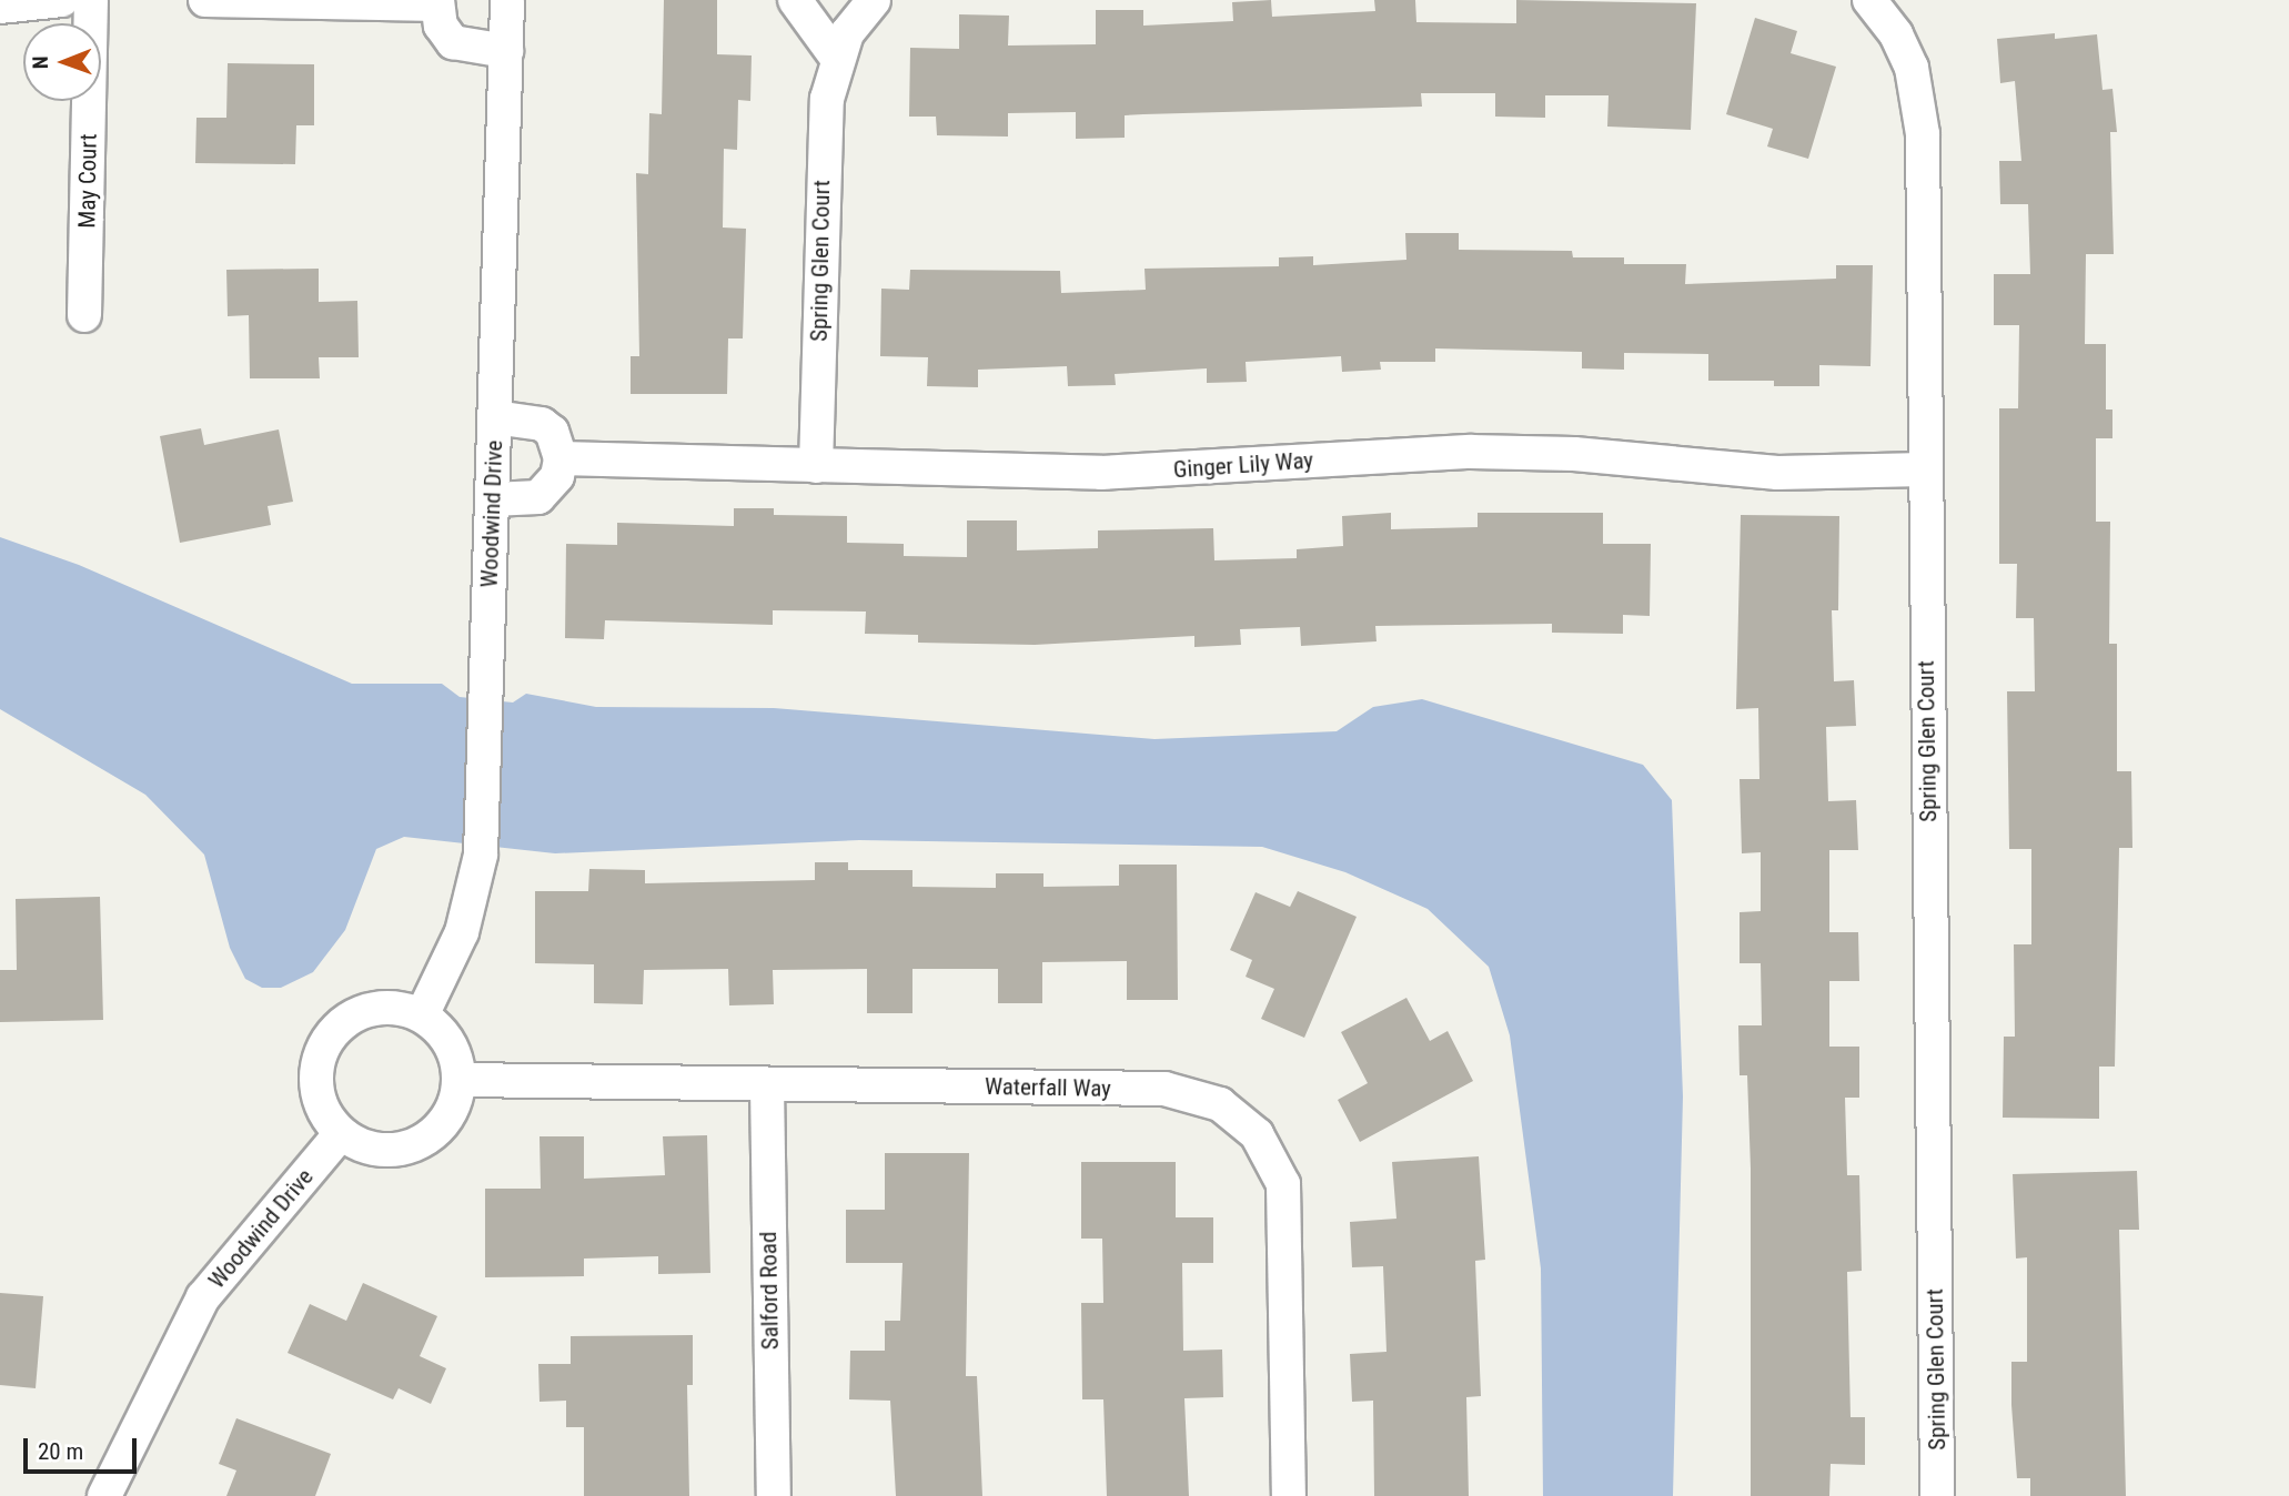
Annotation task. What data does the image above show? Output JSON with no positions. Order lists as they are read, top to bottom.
{
  "streets": {
    "street": [
      "May Court",
      "Spring Glen Court",
      "Ginger Lily Way",
      "Woodwind Drive",
      "Waterfall Way",
      "Salford Road"
    ]
  },
  "crossings": [
    ["Spring Glen Court", "Ginger Lily Way"],
    ["Woodwind Drive", "Waterfall Way"],
    ["Waterfall Way", "Salford Road"]
  ],
  "scale_bar": "20 m",
  "north": "left"
}
